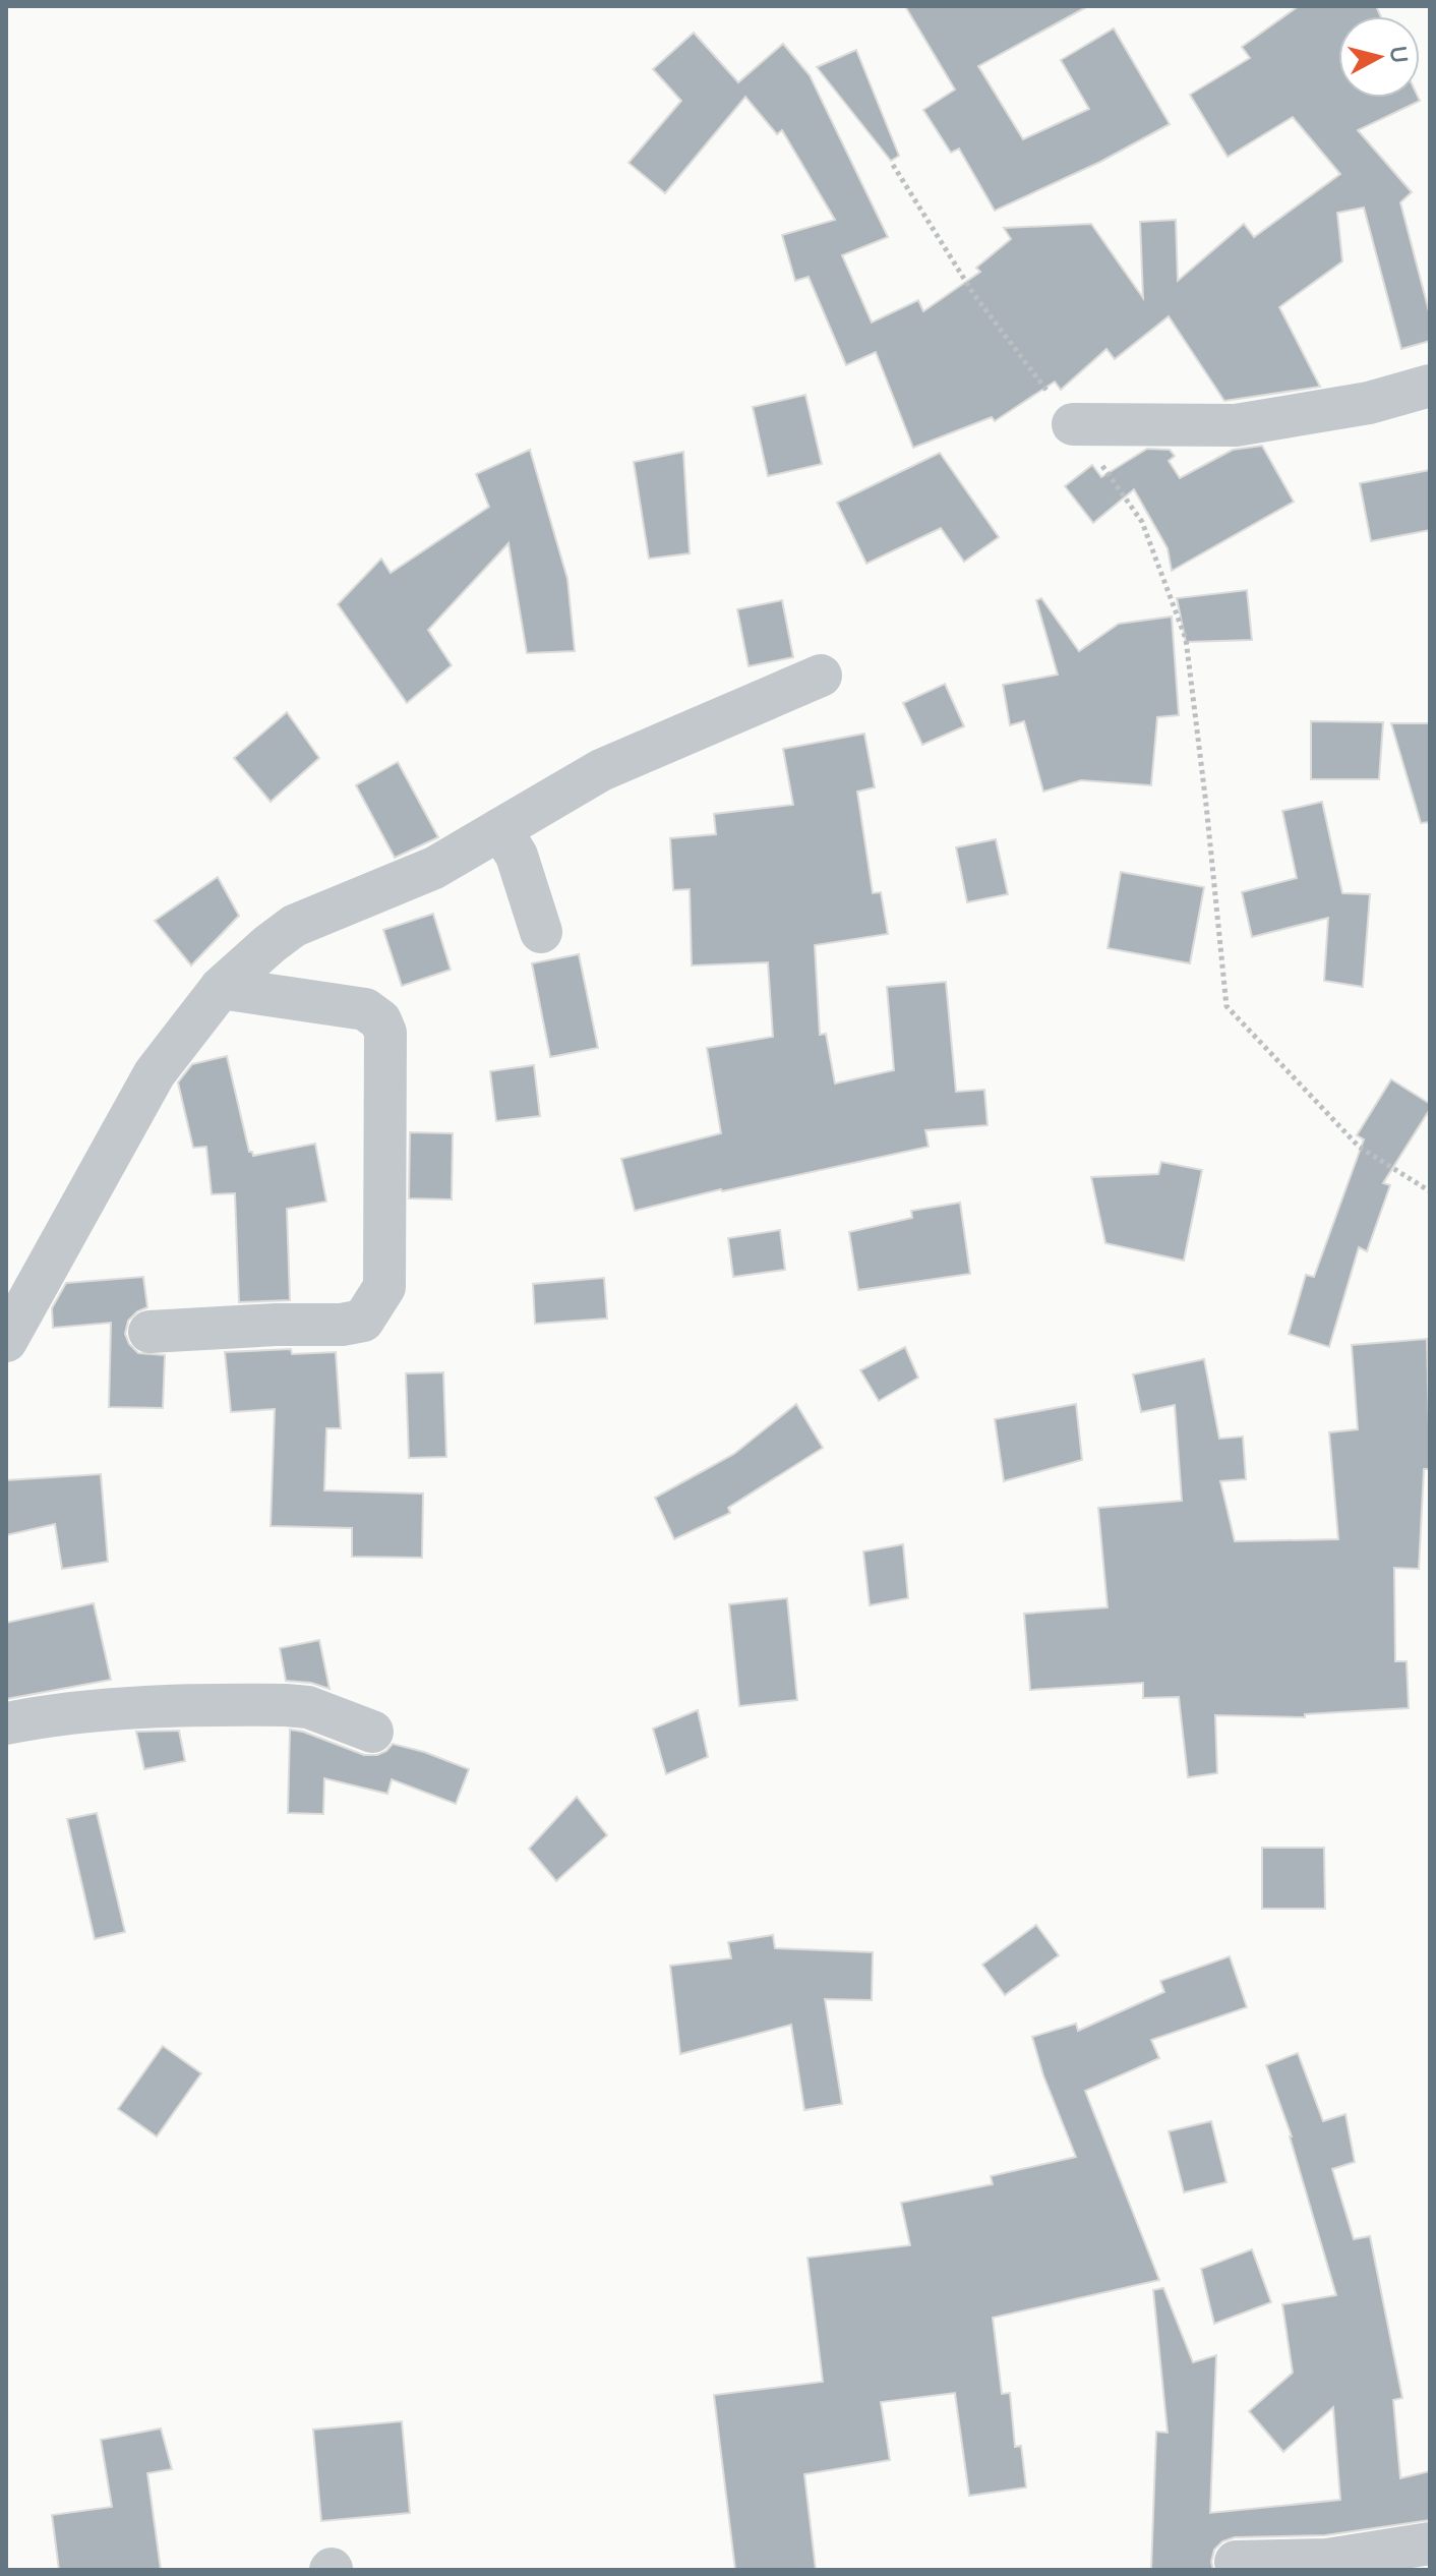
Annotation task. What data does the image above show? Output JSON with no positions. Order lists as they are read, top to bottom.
{
  "north": "right"
}
